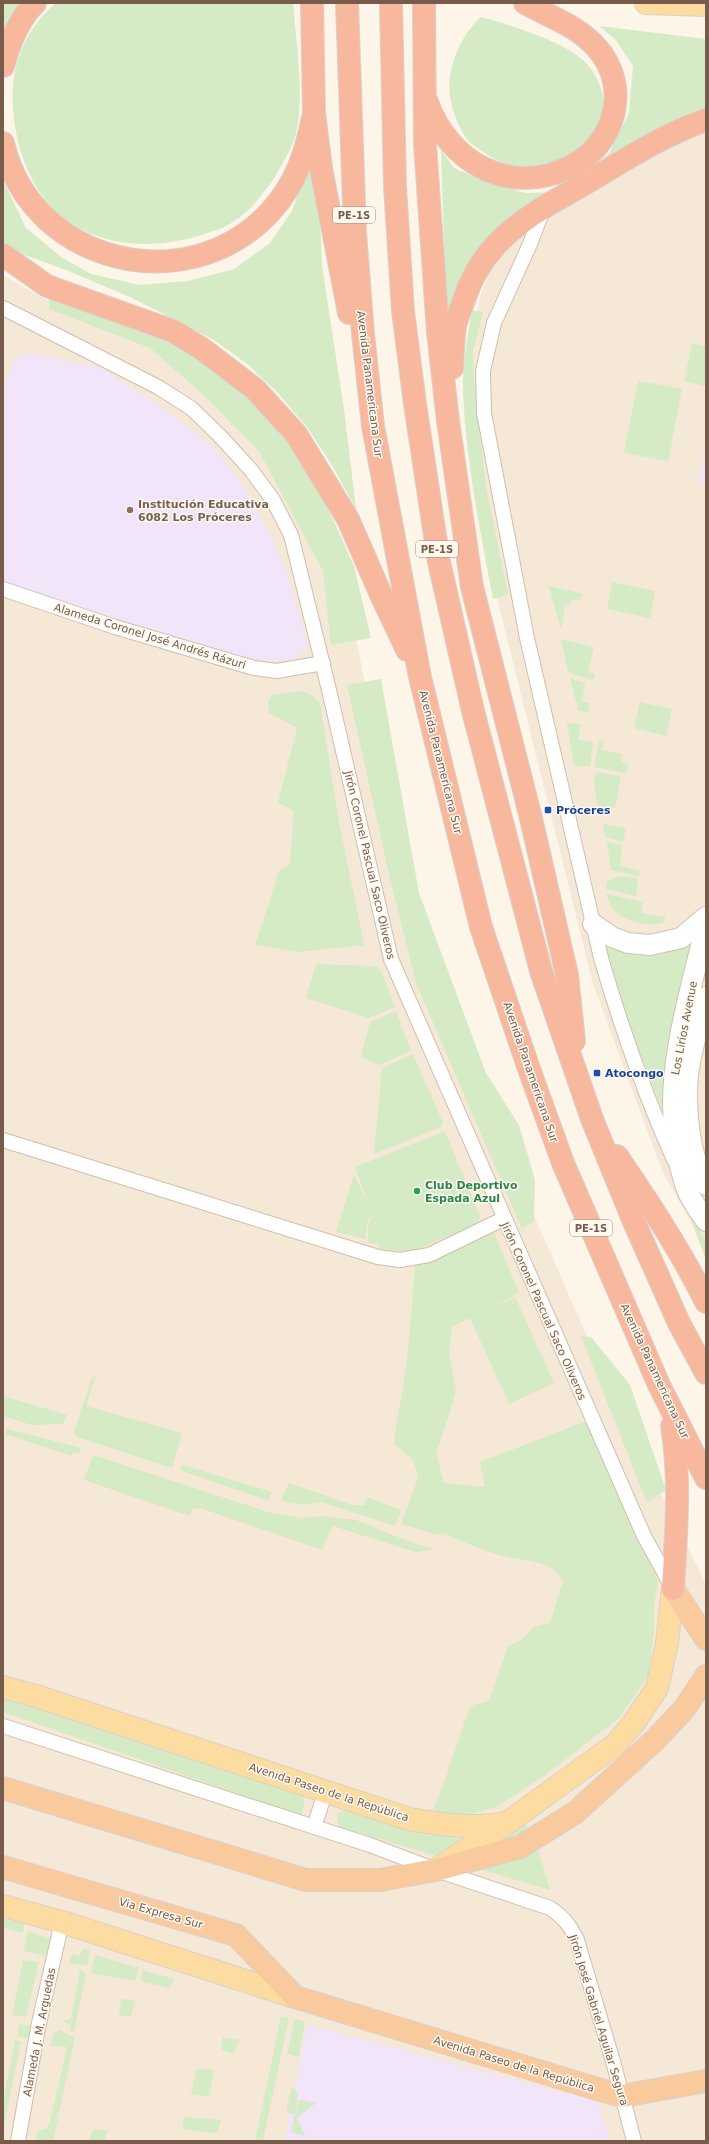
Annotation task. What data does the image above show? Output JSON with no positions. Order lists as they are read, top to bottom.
{
  "streets": {
    "highway": [
      "PE-1S",
      "Avenida Panamericana Sur",
      "Avenida Paseo de la República",
      "Via Expresa Sur"
    ],
    "main road": ["Los Lirios Avenue"],
    "street": [
      "Alameda Coronel José Andrés Rázuri",
      "Jirón Coronel Pascual Saco Oliveros",
      "Jirón José Gabriel Aguilar Segura",
      "Alameda J. M. Arguedas"
    ]
  },
  "crossings": [
    ["Alameda Coronel José Andrés Rázuri", "Jirón Coronel Pascual Saco Oliveros"],
    ["Jirón Coronel Pascual Saco Oliveros", "Avenida Paseo de la República"],
    ["Avenida Paseo de la República", "Via Expresa Sur"],
    ["Avenida Paseo de la República", "Jirón José Gabriel Aguilar Segura"],
    ["Avenida Paseo de la República", "Alameda J. M. Arguedas"]
  ],
  "places": {
    "other": ["Institución Educativa 6082 Los Próceres", "Club Deportivo Espada Azul"],
    "transit": ["Próceres", "Atocongo"]
  }
}
